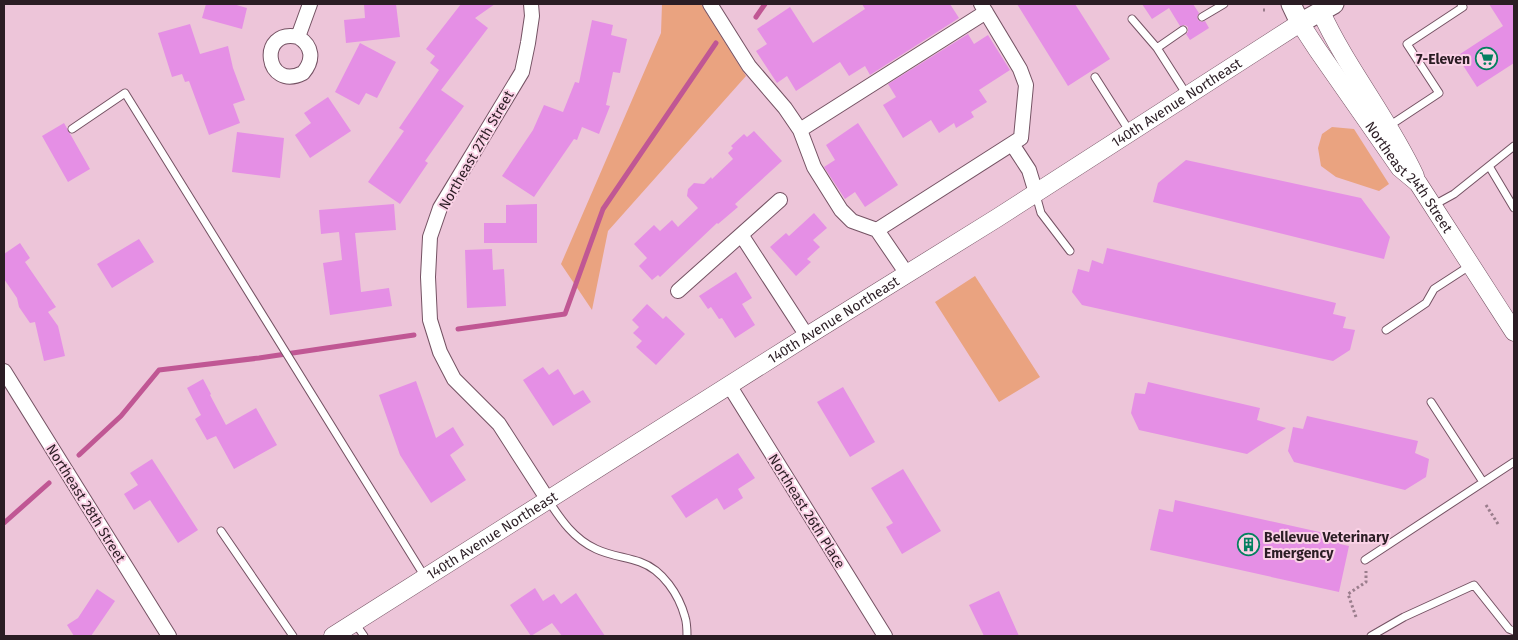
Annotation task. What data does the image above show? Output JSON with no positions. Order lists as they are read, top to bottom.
{
  "streets": {
    "main road": ["140th Avenue Northeast"],
    "street": [
      "Northeast 27th Street",
      "Northeast 24th Street",
      "Northeast 28th Street",
      "Northeast 26th Place"
    ]
  },
  "crossings": [
    ["140th Avenue Northeast", "Northeast 27th Street"],
    ["140th Avenue Northeast", "Northeast 24th Street"],
    ["140th Avenue Northeast", "Northeast 26th Place"]
  ],
  "places": {
    "supermarket": ["7-Eleven"],
    "building": ["Bellevue Veterinary Emergency"]
  }
}
